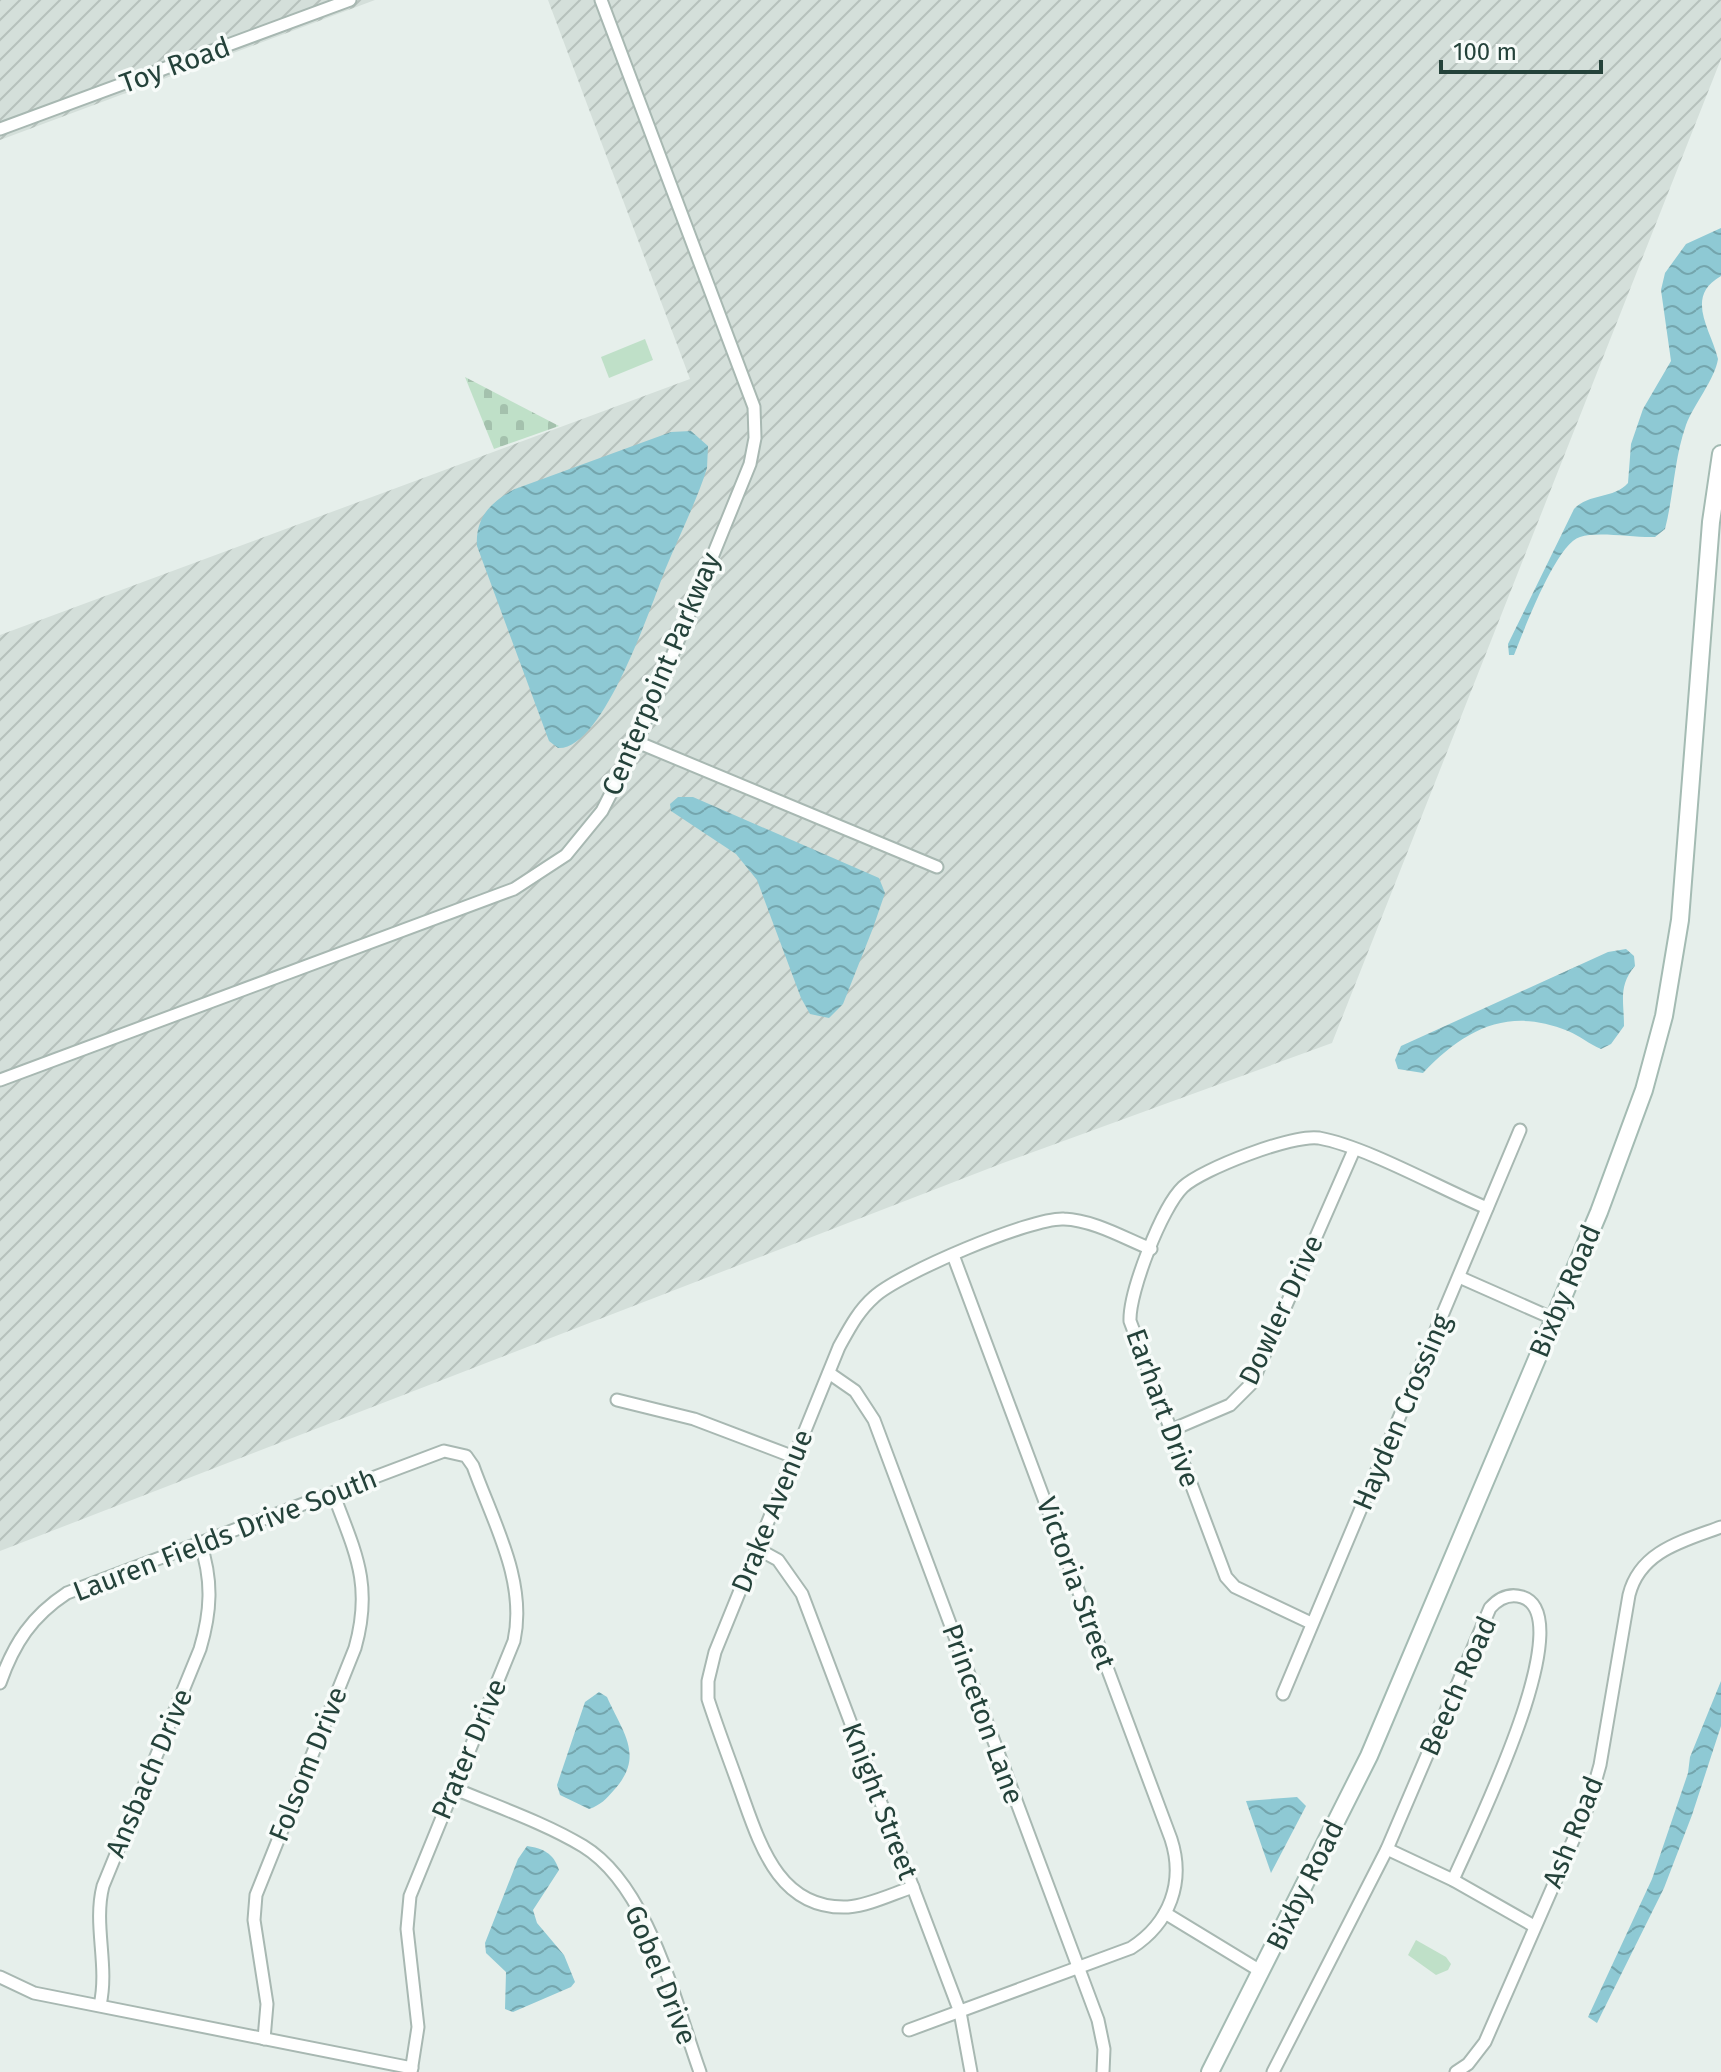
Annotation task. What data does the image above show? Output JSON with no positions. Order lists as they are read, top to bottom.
{
  "streets": {
    "street": [
      "Toy Road",
      "Centerpoint Parkway",
      "Bixby Road",
      "Dowler Drive",
      "Earhart Drive",
      "Hayden Crossing",
      "Drake Avenue",
      "Lauren Fields Drive South",
      "Victoria Street",
      "Beech Road",
      "Princeton Lane",
      "Prater Drive",
      "Folsom Drive",
      "Ansbach Drive",
      "Knight Street",
      "Ash Road",
      "Gobel Drive"
    ]
  },
  "crossings": [
    ["Dowler Drive", "Earhart Drive"],
    ["Earhart Drive", "Hayden Crossing"],
    ["Earhart Drive", "Drake Avenue"],
    ["Drake Avenue", "Victoria Street"],
    ["Drake Avenue", "Princeton Lane"],
    ["Drake Avenue", "Knight Street"],
    ["Lauren Fields Drive South", "Prater Drive"],
    ["Lauren Fields Drive South", "Folsom Drive"],
    ["Lauren Fields Drive South", "Ansbach Drive"],
    ["Prater Drive", "Gobel Drive"]
  ],
  "scale_bar": "100 m"
}
